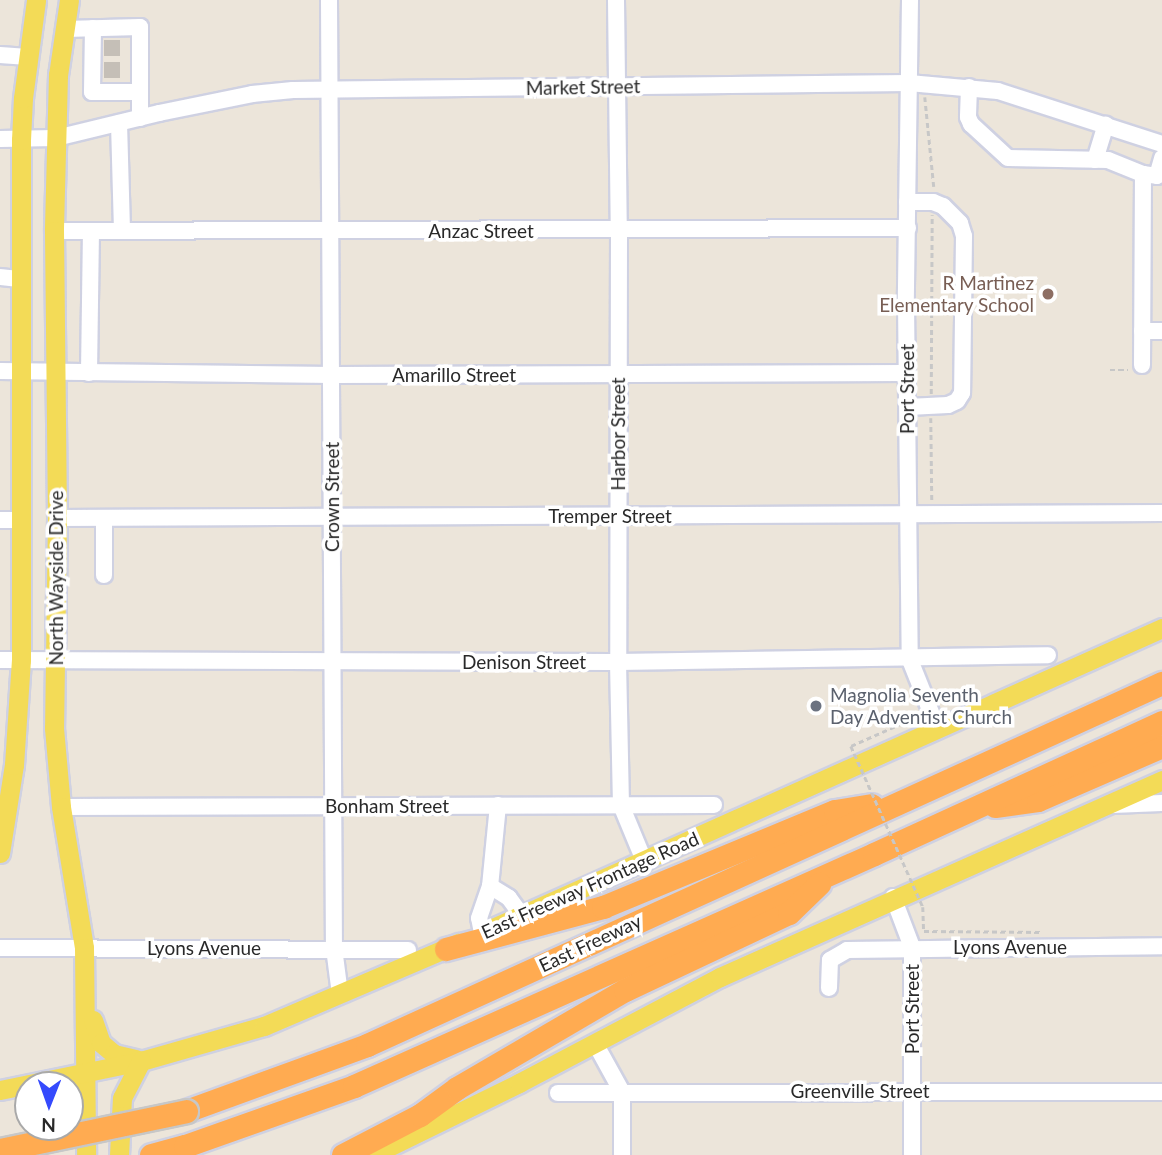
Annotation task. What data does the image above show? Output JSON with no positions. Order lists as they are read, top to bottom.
{
  "streets": {
    "highway": ["East Freeway"],
    "main road": ["North Wayside Drive", "East Freeway Frontage Road"],
    "street": [
      "Market Street",
      "Anzac Street",
      "Amarillo Street",
      "Port Street",
      "Harbor Street",
      "Crown Street",
      "Tremper Street",
      "Denison Street",
      "Bonham Street",
      "Lyons Avenue",
      "Greenville Street"
    ]
  },
  "crossings": [
    ["Market Street", "Port Street"],
    ["Market Street", "Harbor Street"],
    ["Market Street", "Crown Street"],
    ["Market Street", "North Wayside Drive"],
    ["Anzac Street", "Port Street"],
    ["Anzac Street", "Harbor Street"],
    ["Anzac Street", "Crown Street"],
    ["Anzac Street", "North Wayside Drive"],
    ["Amarillo Street", "Port Street"],
    ["Amarillo Street", "Harbor Street"],
    ["Amarillo Street", "Crown Street"],
    ["Amarillo Street", "North Wayside Drive"],
    ["Port Street", "Tremper Street"],
    ["Port Street", "Denison Street"],
    ["Port Street", "East Freeway Frontage Road"],
    ["Port Street", "Lyons Avenue"],
    ["Port Street", "Greenville Street"],
    ["Harbor Street", "Tremper Street"],
    ["Harbor Street", "Denison Street"],
    ["Harbor Street", "Bonham Street"],
    ["Harbor Street", "East Freeway Frontage Road"],
    ["Crown Street", "Tremper Street"],
    ["Crown Street", "Denison Street"],
    ["Crown Street", "Bonham Street"],
    ["Crown Street", "East Freeway Frontage Road"],
    ["Crown Street", "Lyons Avenue"],
    ["Tremper Street", "North Wayside Drive"],
    ["North Wayside Drive", "Denison Street"],
    ["North Wayside Drive", "Bonham Street"],
    ["North Wayside Drive", "East Freeway Frontage Road"],
    ["North Wayside Drive", "Lyons Avenue"]
  ],
  "places": ["R Martinez Elementary School", "Magnolia Seventh Day Adventist Church"],
  "north": "bottom"
}
